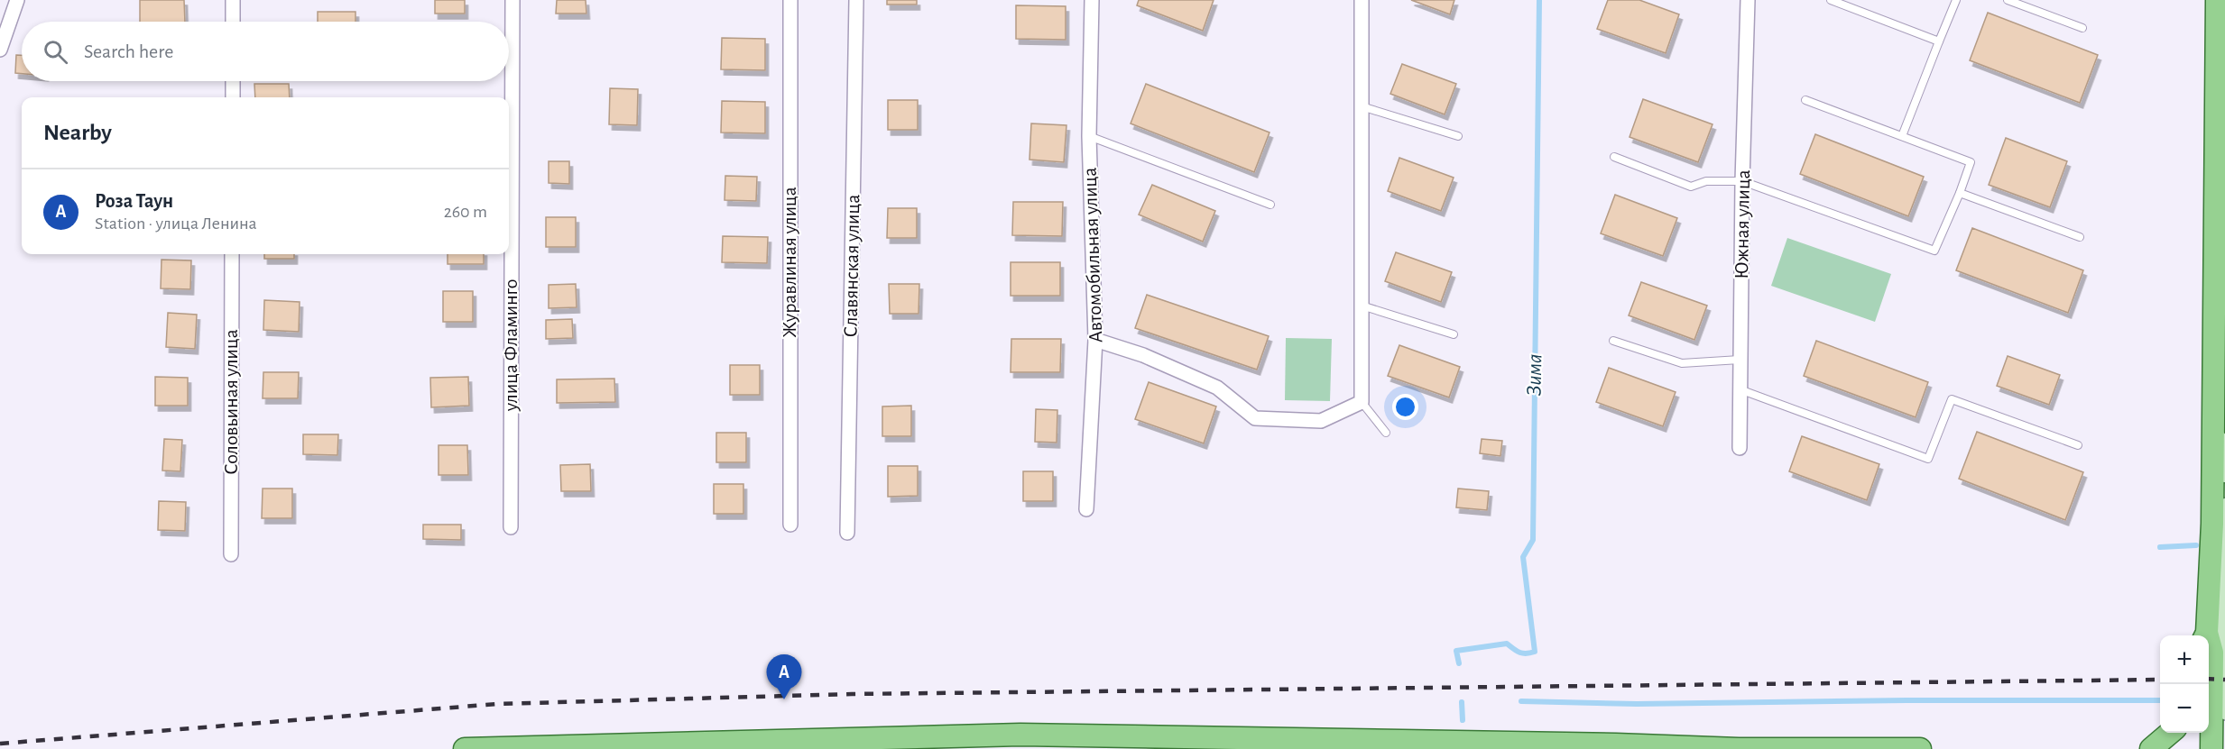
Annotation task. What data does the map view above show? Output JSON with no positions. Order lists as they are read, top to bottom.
{
  "streets": {
    "street": [
      "Южная улица",
      "Автомобильная улица",
      "Журавлиная улица",
      "Славянская улица",
      "улица Фламинго",
      "Соловьиная улица"
    ]
  },
  "water": ["Зима"],
  "page": {
    "search": "Search here",
    "heading": "Nearby",
    "list": [
      {
        "mark": "A",
        "name": "Роза Таун",
        "note": "Station · улица Ленина",
        "value": "260 m"
      }
    ],
    "map_buttons": ["+", "−"],
    "pins": "A"
  }
}
